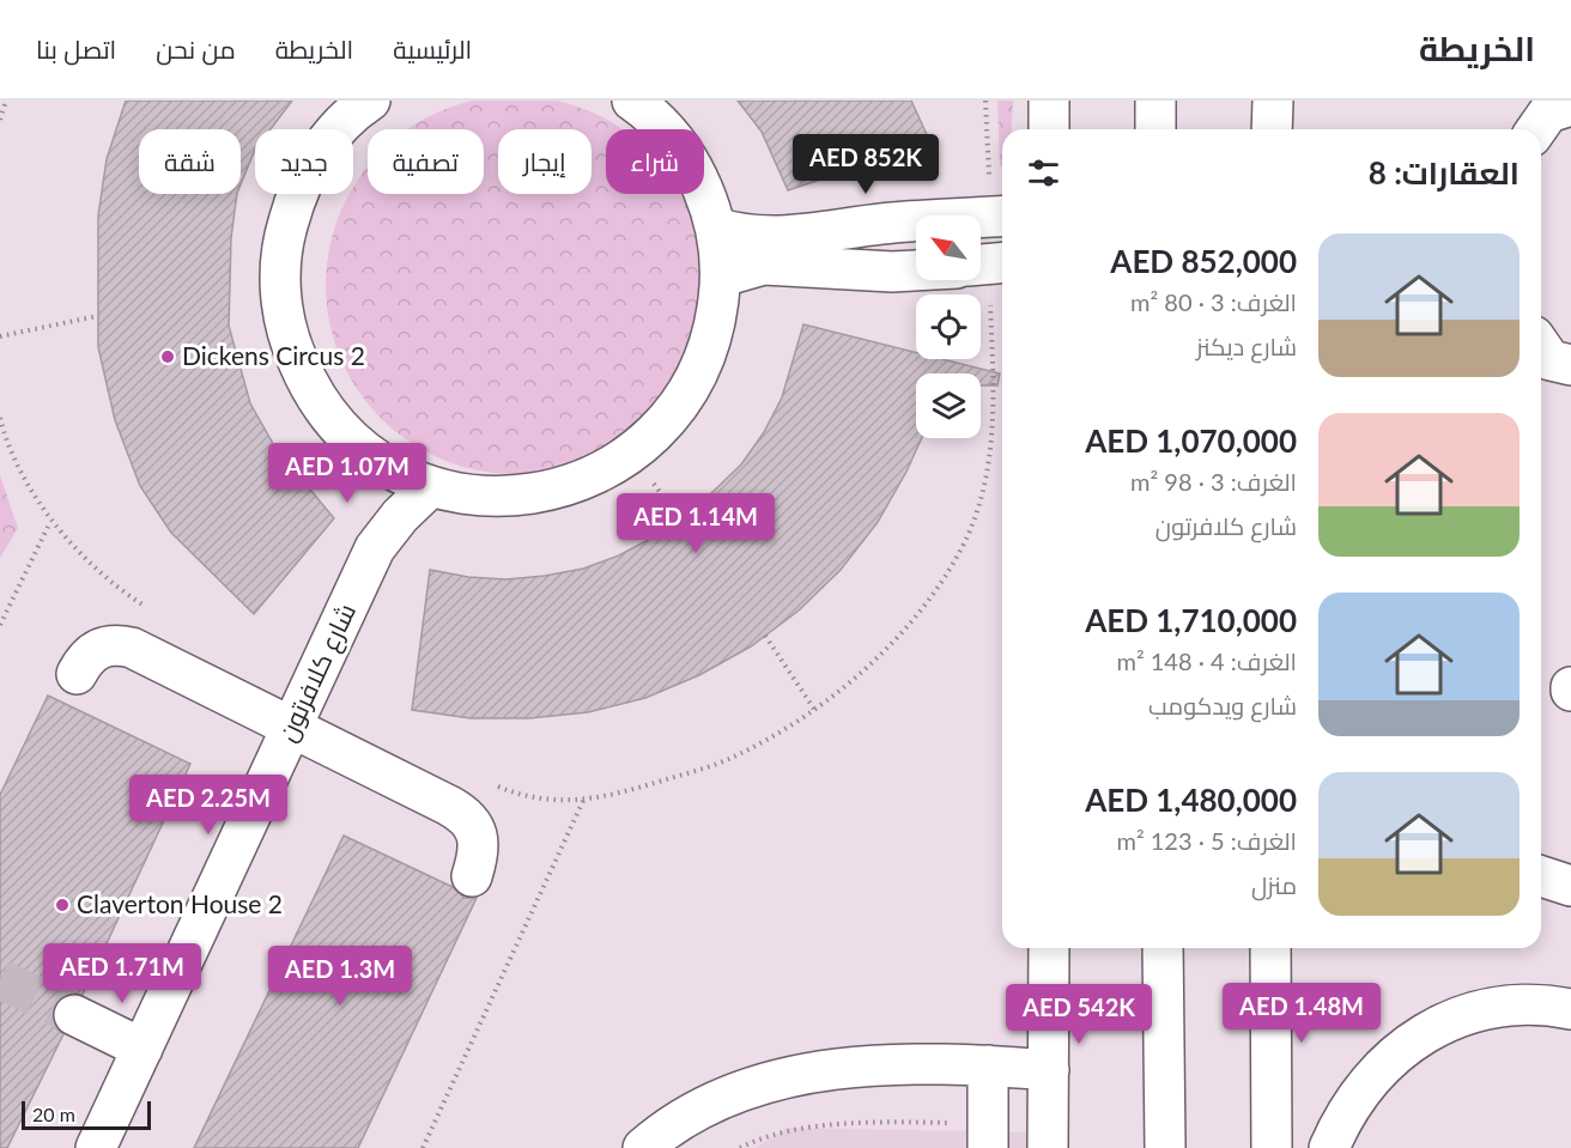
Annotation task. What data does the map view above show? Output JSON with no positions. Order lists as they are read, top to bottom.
{
  "streets": {
    "street": ["شارع كلافرتون"]
  },
  "places": ["Dickens Circus 2", "Claverton House 2"],
  "scale_bar": "20 m",
  "north": "top left",
  "page": {
    "header": "الخريطة",
    "nav": [
      "الرئيسية",
      "الخريطة",
      "من نحن",
      "اتصل بنا"
    ],
    "chip": [
      "شراء",
      "إيجار",
      "تصفية",
      "جديد",
      "شقة"
    ],
    "heading": "العقارات: 8",
    "price": [
      "AED 852K",
      "AED 1.07M",
      "AED 1.14M",
      "AED 2.25M",
      "AED 1.71M",
      "AED 1.3M",
      "AED 1.48M",
      "AED 542K"
    ],
    "list": [
      {
        "name": "AED 852,000",
        "note": "الغرف: 3 · 80 m² · شارع ديكنز"
      },
      {
        "name": "AED 1,070,000",
        "note": "الغرف: 3 · 98 m² · شارع كلافرتون"
      },
      {
        "name": "AED 1,710,000",
        "note": "الغرف: 4 · 148 m² · شارع ويدكومب"
      },
      {
        "name": "AED 1,480,000",
        "note": "الغرف: 5 · 123 m² · منزل"
      }
    ],
    "scale": "20 m"
  }
}
